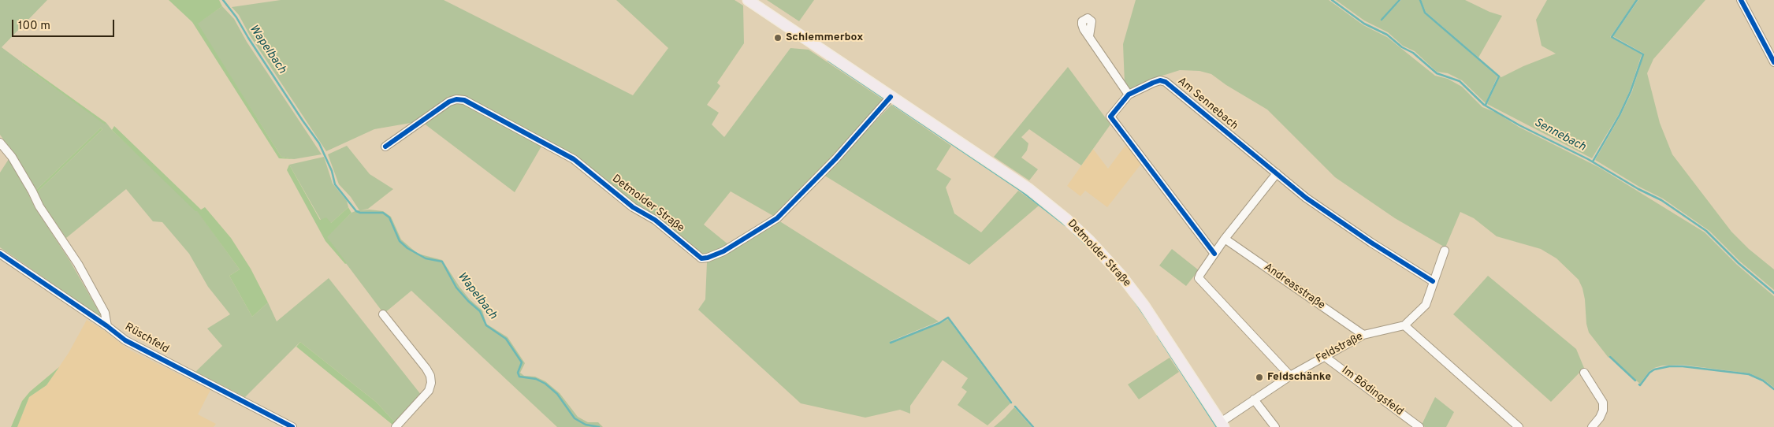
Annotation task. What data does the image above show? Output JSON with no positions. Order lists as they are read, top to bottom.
{
  "streets": {
    "main road": ["Detmolder Straße"],
    "street": [
      "Am Sennebach",
      "Andreasstraße",
      "Rüschfeld",
      "Feldstraße",
      "Im Bödingsfeld"
    ]
  },
  "crossings": [
    ["Detmolder Straße", "Feldstraße"],
    ["Andreasstraße", "Feldstraße"],
    ["Feldstraße", "Im Bödingsfeld"]
  ],
  "water": ["Wapelbach", "Sennebach"],
  "places": ["Schlemmerbox", "Feldschänke"],
  "scale_bar": "100 m"
}
